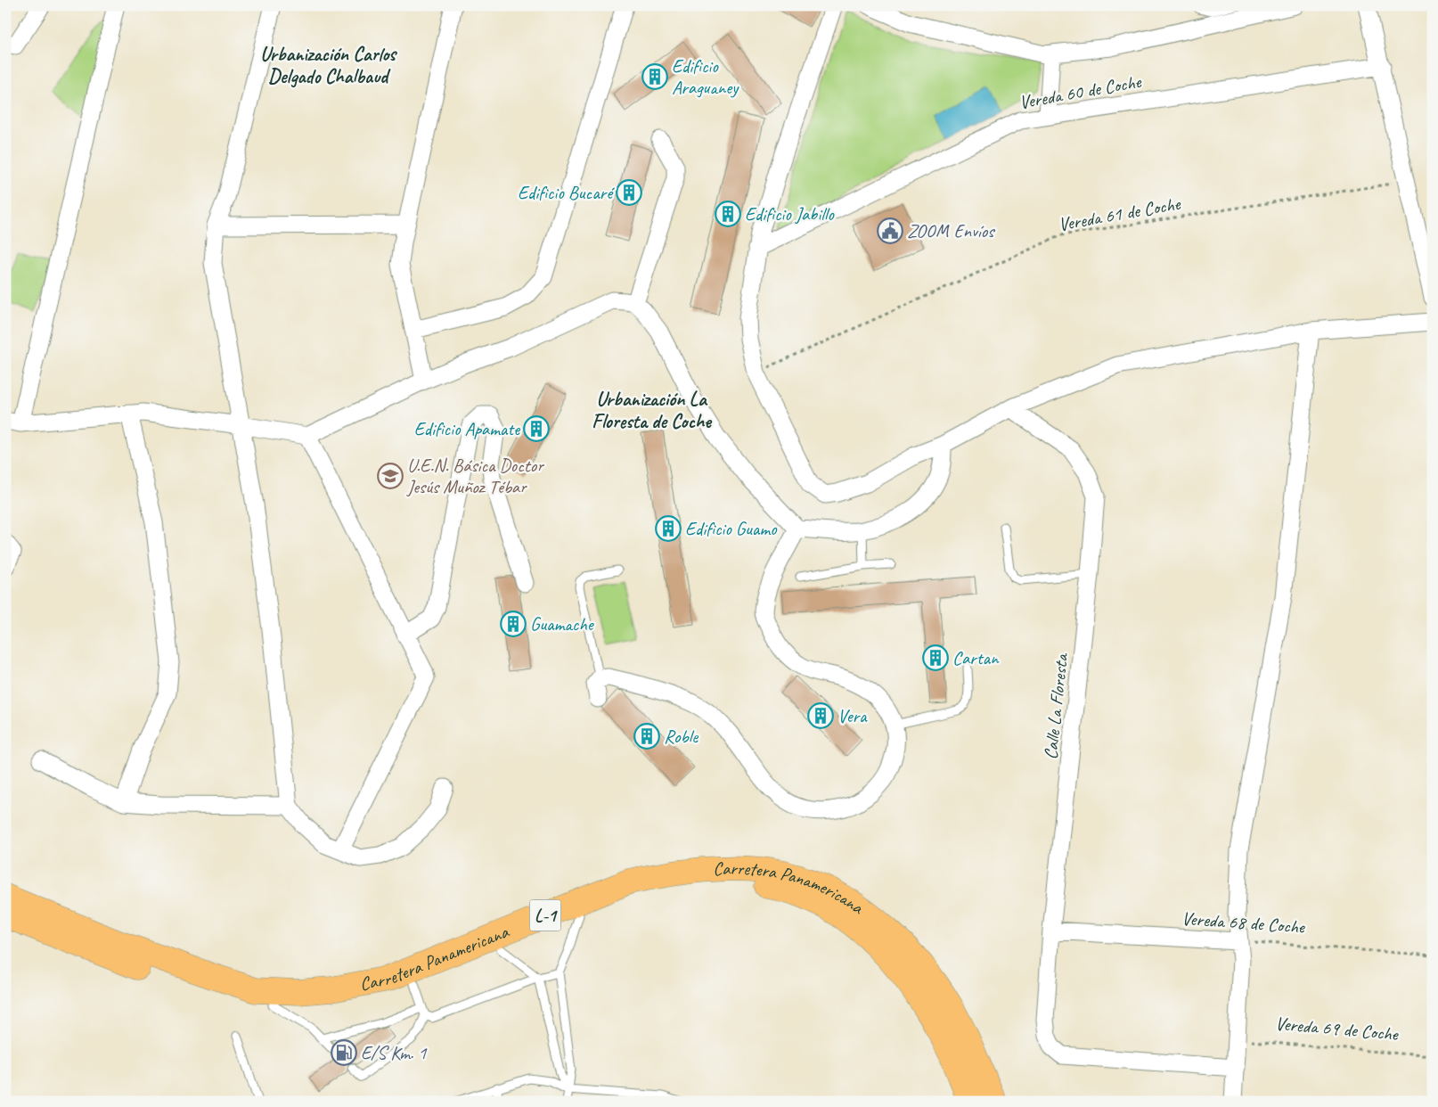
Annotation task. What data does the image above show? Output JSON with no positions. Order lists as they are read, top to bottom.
{
  "streets": {
    "main road": ["Carretera Panamericana", "L-1"],
    "street": ["Vereda 60 de Coche", "Calle La Floresta", "Vereda 68 de Coche"],
    "path": ["Vereda 61 de Coche", "Vereda 69 de Coche"]
  },
  "crossings": [
    ["Calle La Floresta", "Vereda 68 de Coche"]
  ],
  "districts": ["Urbanización Carlos Delgado Chalbaud", "Urbanización La Floresta de Coche"],
  "places": {
    "building": [
      "Edificio Araguaney",
      "Edificio Bucaré",
      "Edificio Jabillo",
      "Edificio Apamate",
      "Edificio Guamo",
      "Guamache",
      "Cartan",
      "Vera",
      "Roble"
    ],
    "public building": ["ZOOM Envíos"],
    "school or university": ["U.E.N. Básica Doctor Jesús Muñoz Tébar"],
    "fuel station": ["E/S Km. 1"]
  }
}
